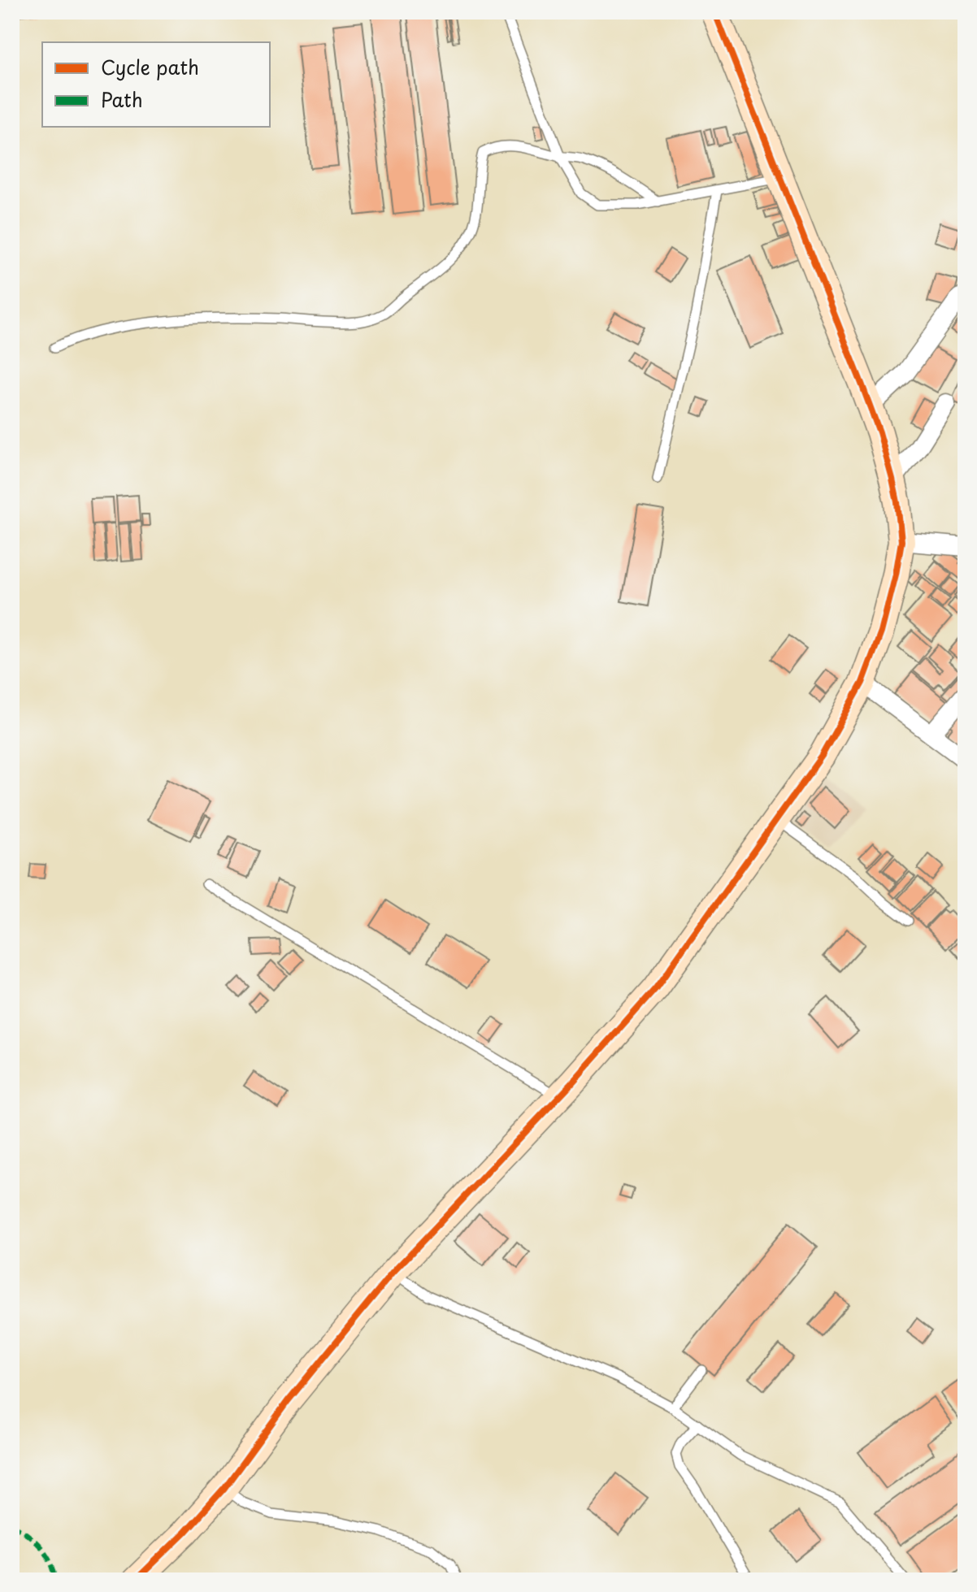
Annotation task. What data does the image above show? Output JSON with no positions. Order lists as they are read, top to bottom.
{
  "legend": ["Cycle path", "Path"]
}
